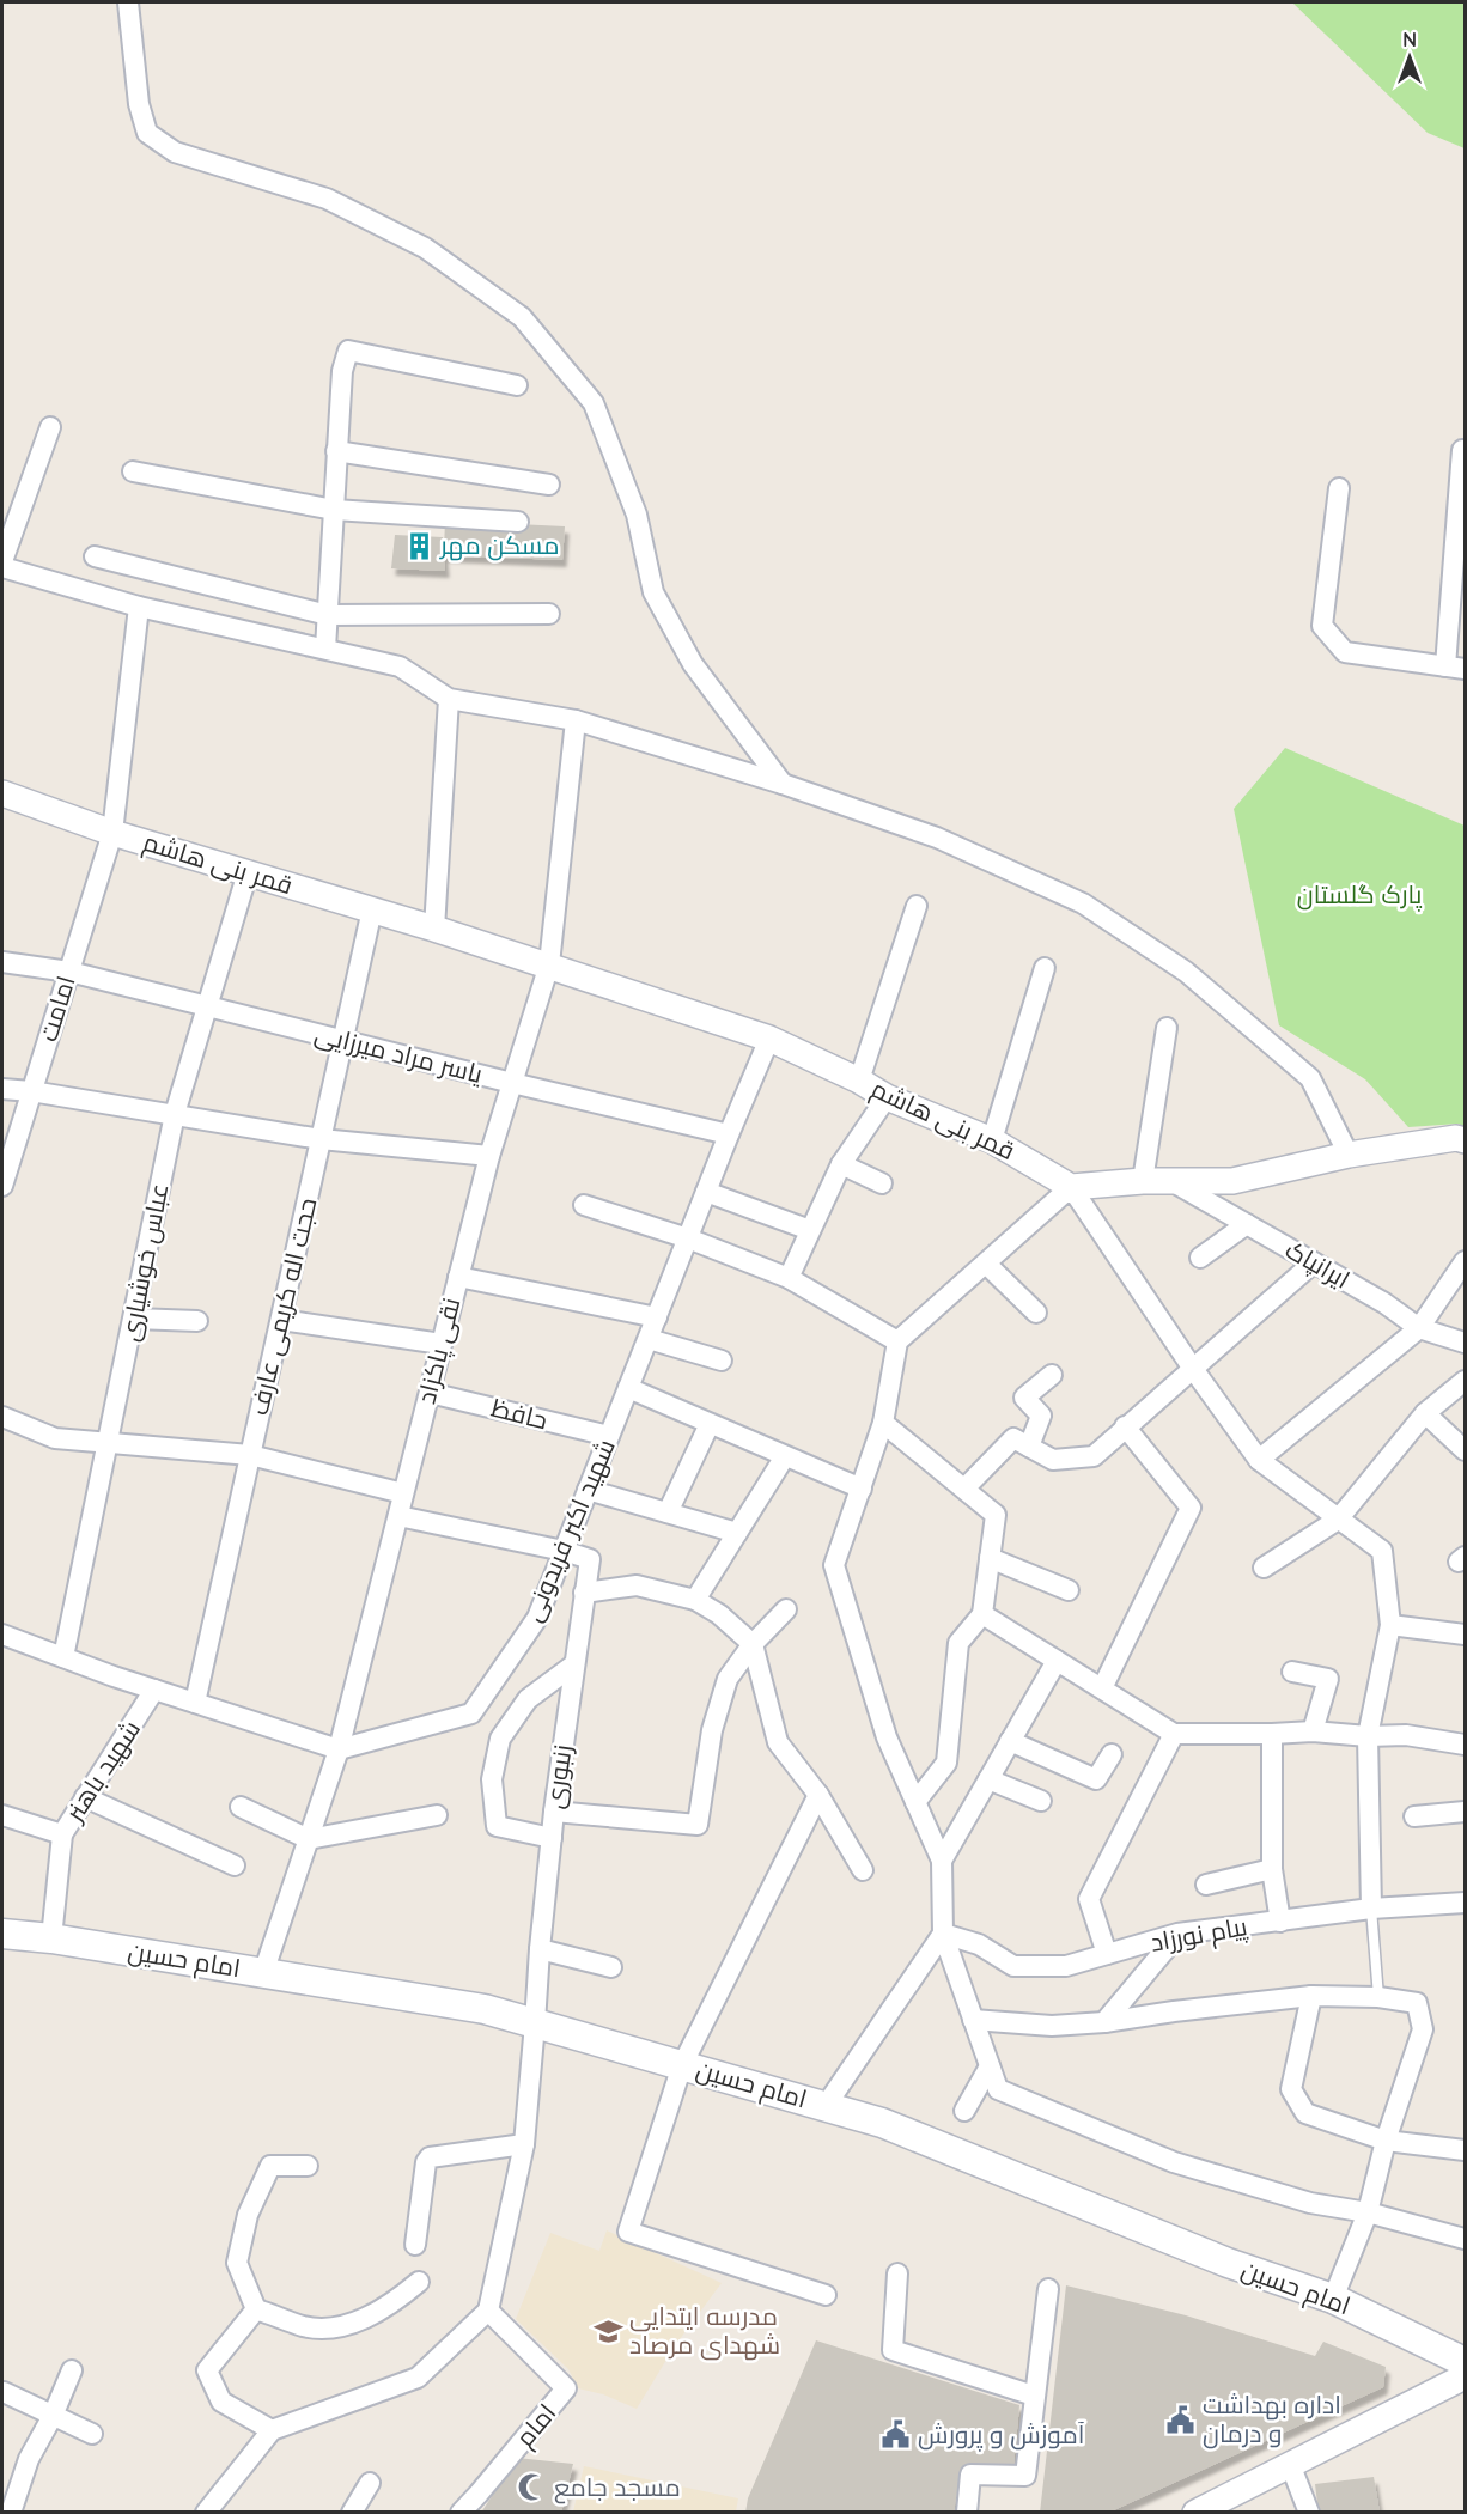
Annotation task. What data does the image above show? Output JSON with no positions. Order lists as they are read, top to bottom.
{
  "streets": {
    "main road": ["امام حسین"],
    "street": [
      "قمر بنی هاشم",
      "امامت",
      "یاسر مراد میرزایی",
      "عباس خوشیاری",
      "ایرانپاک",
      "حجت اله کریمی عارف",
      "نقی پاکزاد",
      "حافظ",
      "شهید اکبر فریدونی",
      "شهید باهنر",
      "زنبوری",
      "پیام نورزاد",
      "امام"
    ]
  },
  "crossings": [
    ["قمر بنی هاشم", "امامت"],
    ["قمر بنی هاشم", "عباس خوشیاری"],
    ["قمر بنی هاشم", "حجت اله کریمی عارف"],
    ["قمر بنی هاشم", "نقی پاکزاد"],
    ["قمر بنی هاشم", "شهید اکبر فریدونی"],
    ["امامت", "یاسر مراد میرزایی"],
    ["یاسر مراد میرزایی", "عباس خوشیاری"],
    ["یاسر مراد میرزایی", "حجت اله کریمی عارف"],
    ["یاسر مراد میرزایی", "نقی پاکزاد"],
    ["یاسر مراد میرزایی", "شهید اکبر فریدونی"],
    ["نقی پاکزاد", "حافظ"],
    ["نقی پاکزاد", "شهید اکبر فریدونی"],
    ["نقی پاکزاد", "امام حسین"],
    ["حافظ", "شهید اکبر فریدونی"],
    ["شهید اکبر فریدونی", "زنبوری"],
    ["زنبوری", "امام حسین"],
    ["زنبوری", "امام"]
  ],
  "parks": ["پارک گلستان"],
  "places": {
    "building": ["مسکن مهر"],
    "school or university": ["مدرسه ایتدایی شهدای مرصاد"],
    "public building": ["اداره بهداشت و درمان", "آموزش و پرورش"],
    "mosque": ["مسجد جامع"]
  },
  "north": "top"
}
